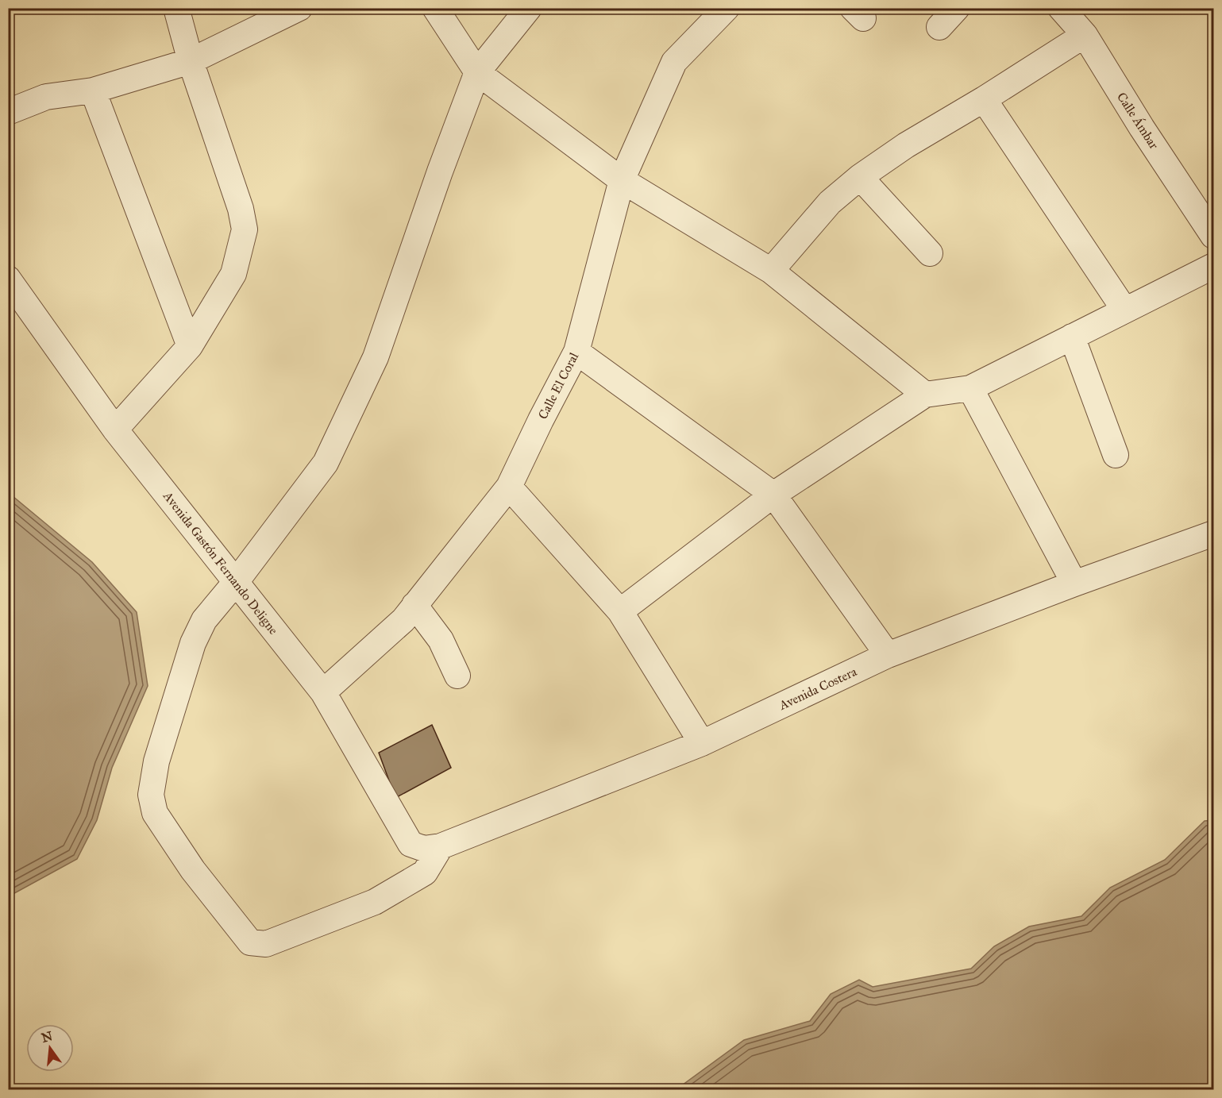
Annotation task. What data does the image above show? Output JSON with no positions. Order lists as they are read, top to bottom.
{
  "streets": {
    "street": [
      "Calle Ámbar",
      "Calle El Coral",
      "Avenida Gastón Fernando Deligne",
      "Avenida Costera"
    ]
  },
  "crossings": [
    ["Calle El Coral", "Avenida Gastón Fernando Deligne"],
    ["Avenida Gastón Fernando Deligne", "Avenida Costera"]
  ],
  "north": "top"
}
